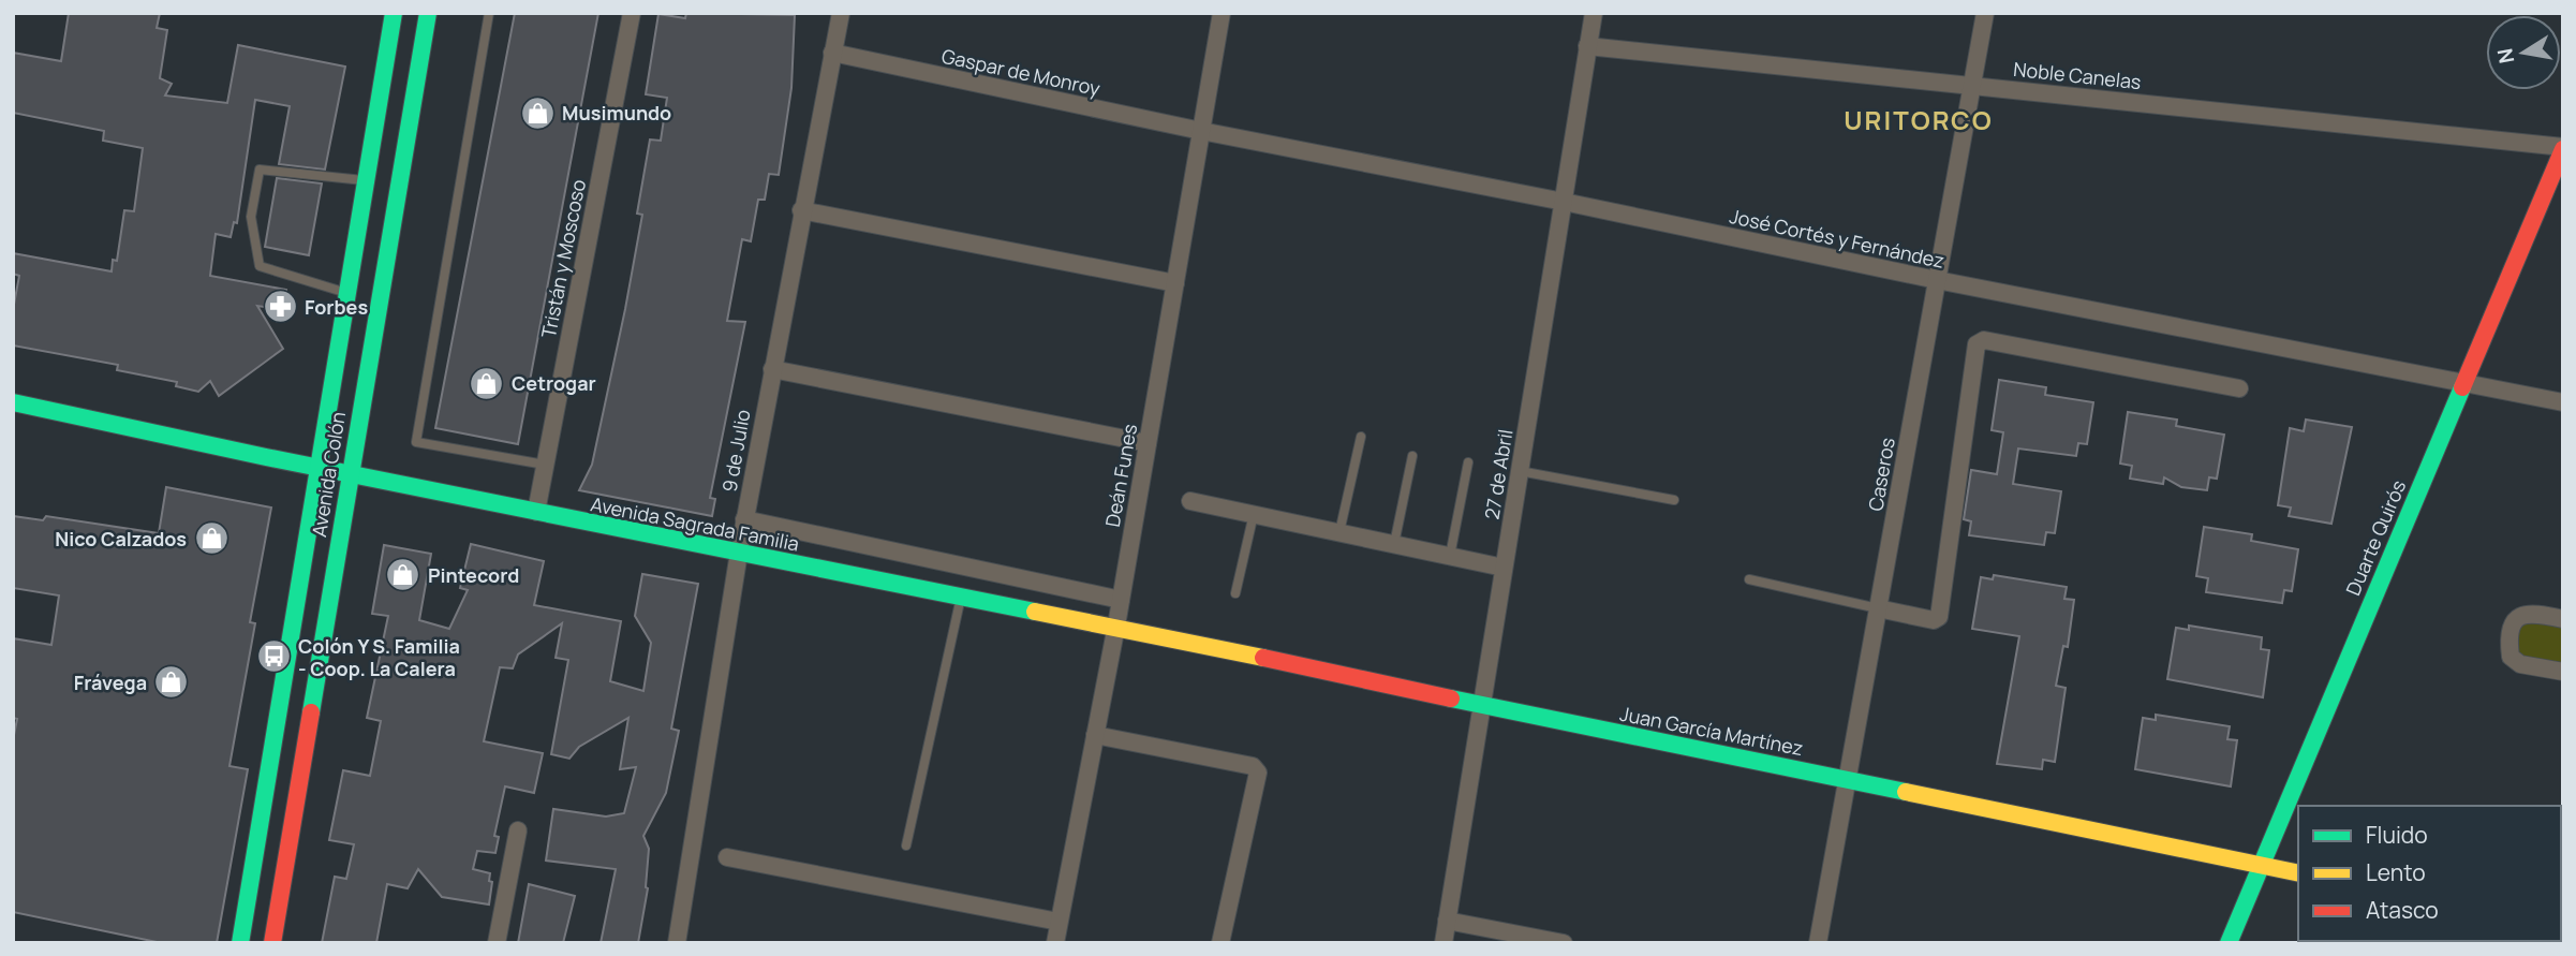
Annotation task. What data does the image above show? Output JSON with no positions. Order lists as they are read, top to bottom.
{
  "streets": {
    "main road": [
      "Avenida Colón",
      "Avenida Sagrada Familia",
      "Duarte Quirós",
      "Juan García Martínez"
    ],
    "street": [
      "Gaspar de Monroy",
      "Noble Canelas",
      "José Cortés y Fernández",
      "Tristán y Moscoso",
      "9 de Julio",
      "27 de Abril",
      "Caseros",
      "Deán Funes"
    ]
  },
  "crossings": [
    ["Gaspar de Monroy", "José Cortés y Fernández"],
    ["Gaspar de Monroy", "9 de Julio"],
    ["Gaspar de Monroy", "Deán Funes"],
    ["Noble Canelas", "27 de Abril"],
    ["Noble Canelas", "Caseros"],
    ["Noble Canelas", "Duarte Quirós"],
    ["José Cortés y Fernández", "27 de Abril"],
    ["José Cortés y Fernández", "Caseros"],
    ["José Cortés y Fernández", "Deán Funes"],
    ["José Cortés y Fernández", "Duarte Quirós"],
    ["Tristán y Moscoso", "Avenida Sagrada Familia"],
    ["9 de Julio", "Avenida Sagrada Familia"],
    ["Avenida Colón", "Avenida Sagrada Familia"],
    ["27 de Abril", "Juan García Martínez"],
    ["Caseros", "Juan García Martínez"],
    ["Deán Funes", "Avenida Sagrada Familia"],
    ["Deán Funes", "Juan García Martínez"],
    ["Avenida Sagrada Familia", "Juan García Martínez"],
    ["Duarte Quirós", "Juan García Martínez"]
  ],
  "districts": ["URITORCO"],
  "places": {
    "shop": [
      "Musimundo",
      "Cetrogar",
      "Nico Calzados",
      "Pintecord",
      "Frávega"
    ],
    "pharmacy": ["Forbes"],
    "bus stop": ["Colón Y S. Familia - Coop. La Calera"]
  },
  "legend": ["Fluido", "Lento", "Atasco"],
  "north": "left"
}
